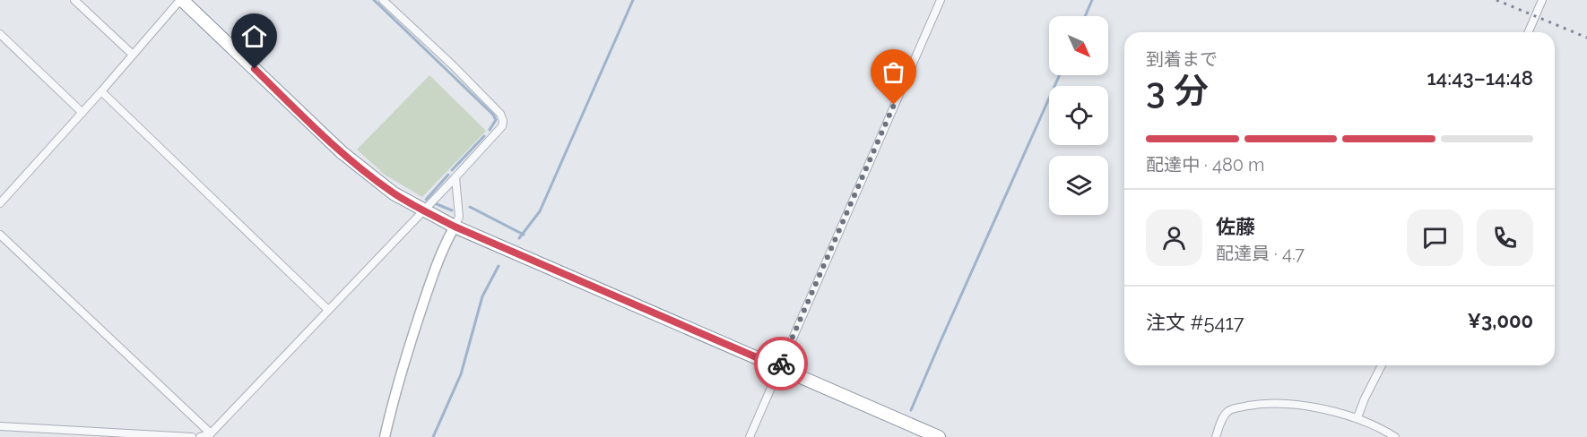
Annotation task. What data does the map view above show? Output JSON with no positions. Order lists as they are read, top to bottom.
{
  "north": "bottom right",
  "page": {
    "heading": ["3 分", "到着まで", "14:43–14:48"],
    "panel": [
      "佐藤",
      "配達員 · 4.7",
      "注文 #5417",
      "¥3,000"
    ],
    "bar": "配達中 · 480 m"
  }
}
